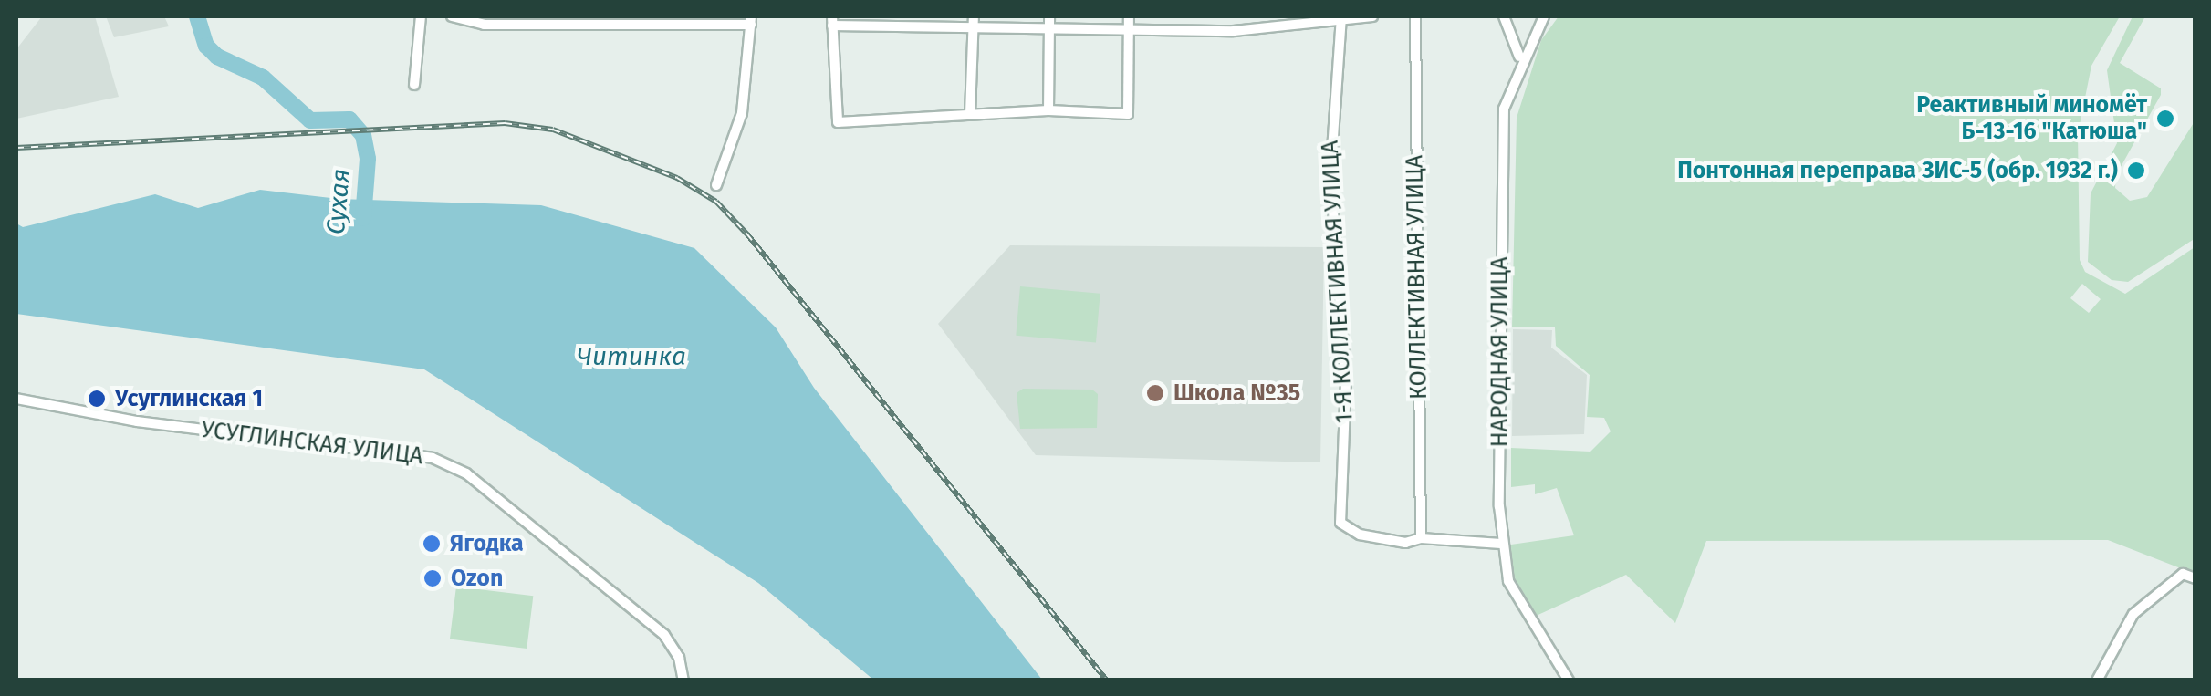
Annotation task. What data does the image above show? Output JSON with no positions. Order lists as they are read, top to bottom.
{
  "streets": {
    "street": [
      "КОЛЛЕКТИВНАЯ УЛИЦА",
      "1-Я КОЛЛЕКТИВНАЯ УЛИЦА",
      "НАРОДНАЯ УЛИЦА",
      "УСУГЛИНСКАЯ УЛИЦА"
    ]
  },
  "crossings": [
    ["КОЛЛЕКТИВНАЯ УЛИЦА", "1-Я КОЛЛЕКТИВНАЯ УЛИЦА"]
  ],
  "water": ["Сухая", "Читинка"],
  "places": [
    "Реактивный миномёт Б-13-16 \"Катюша\"",
    "Понтонная переправа ЗИС-5 (обр. 1932 г.)",
    "Школа №35",
    "Усуглинская 1",
    "Ягодка",
    "Ozon"
  ]
}
